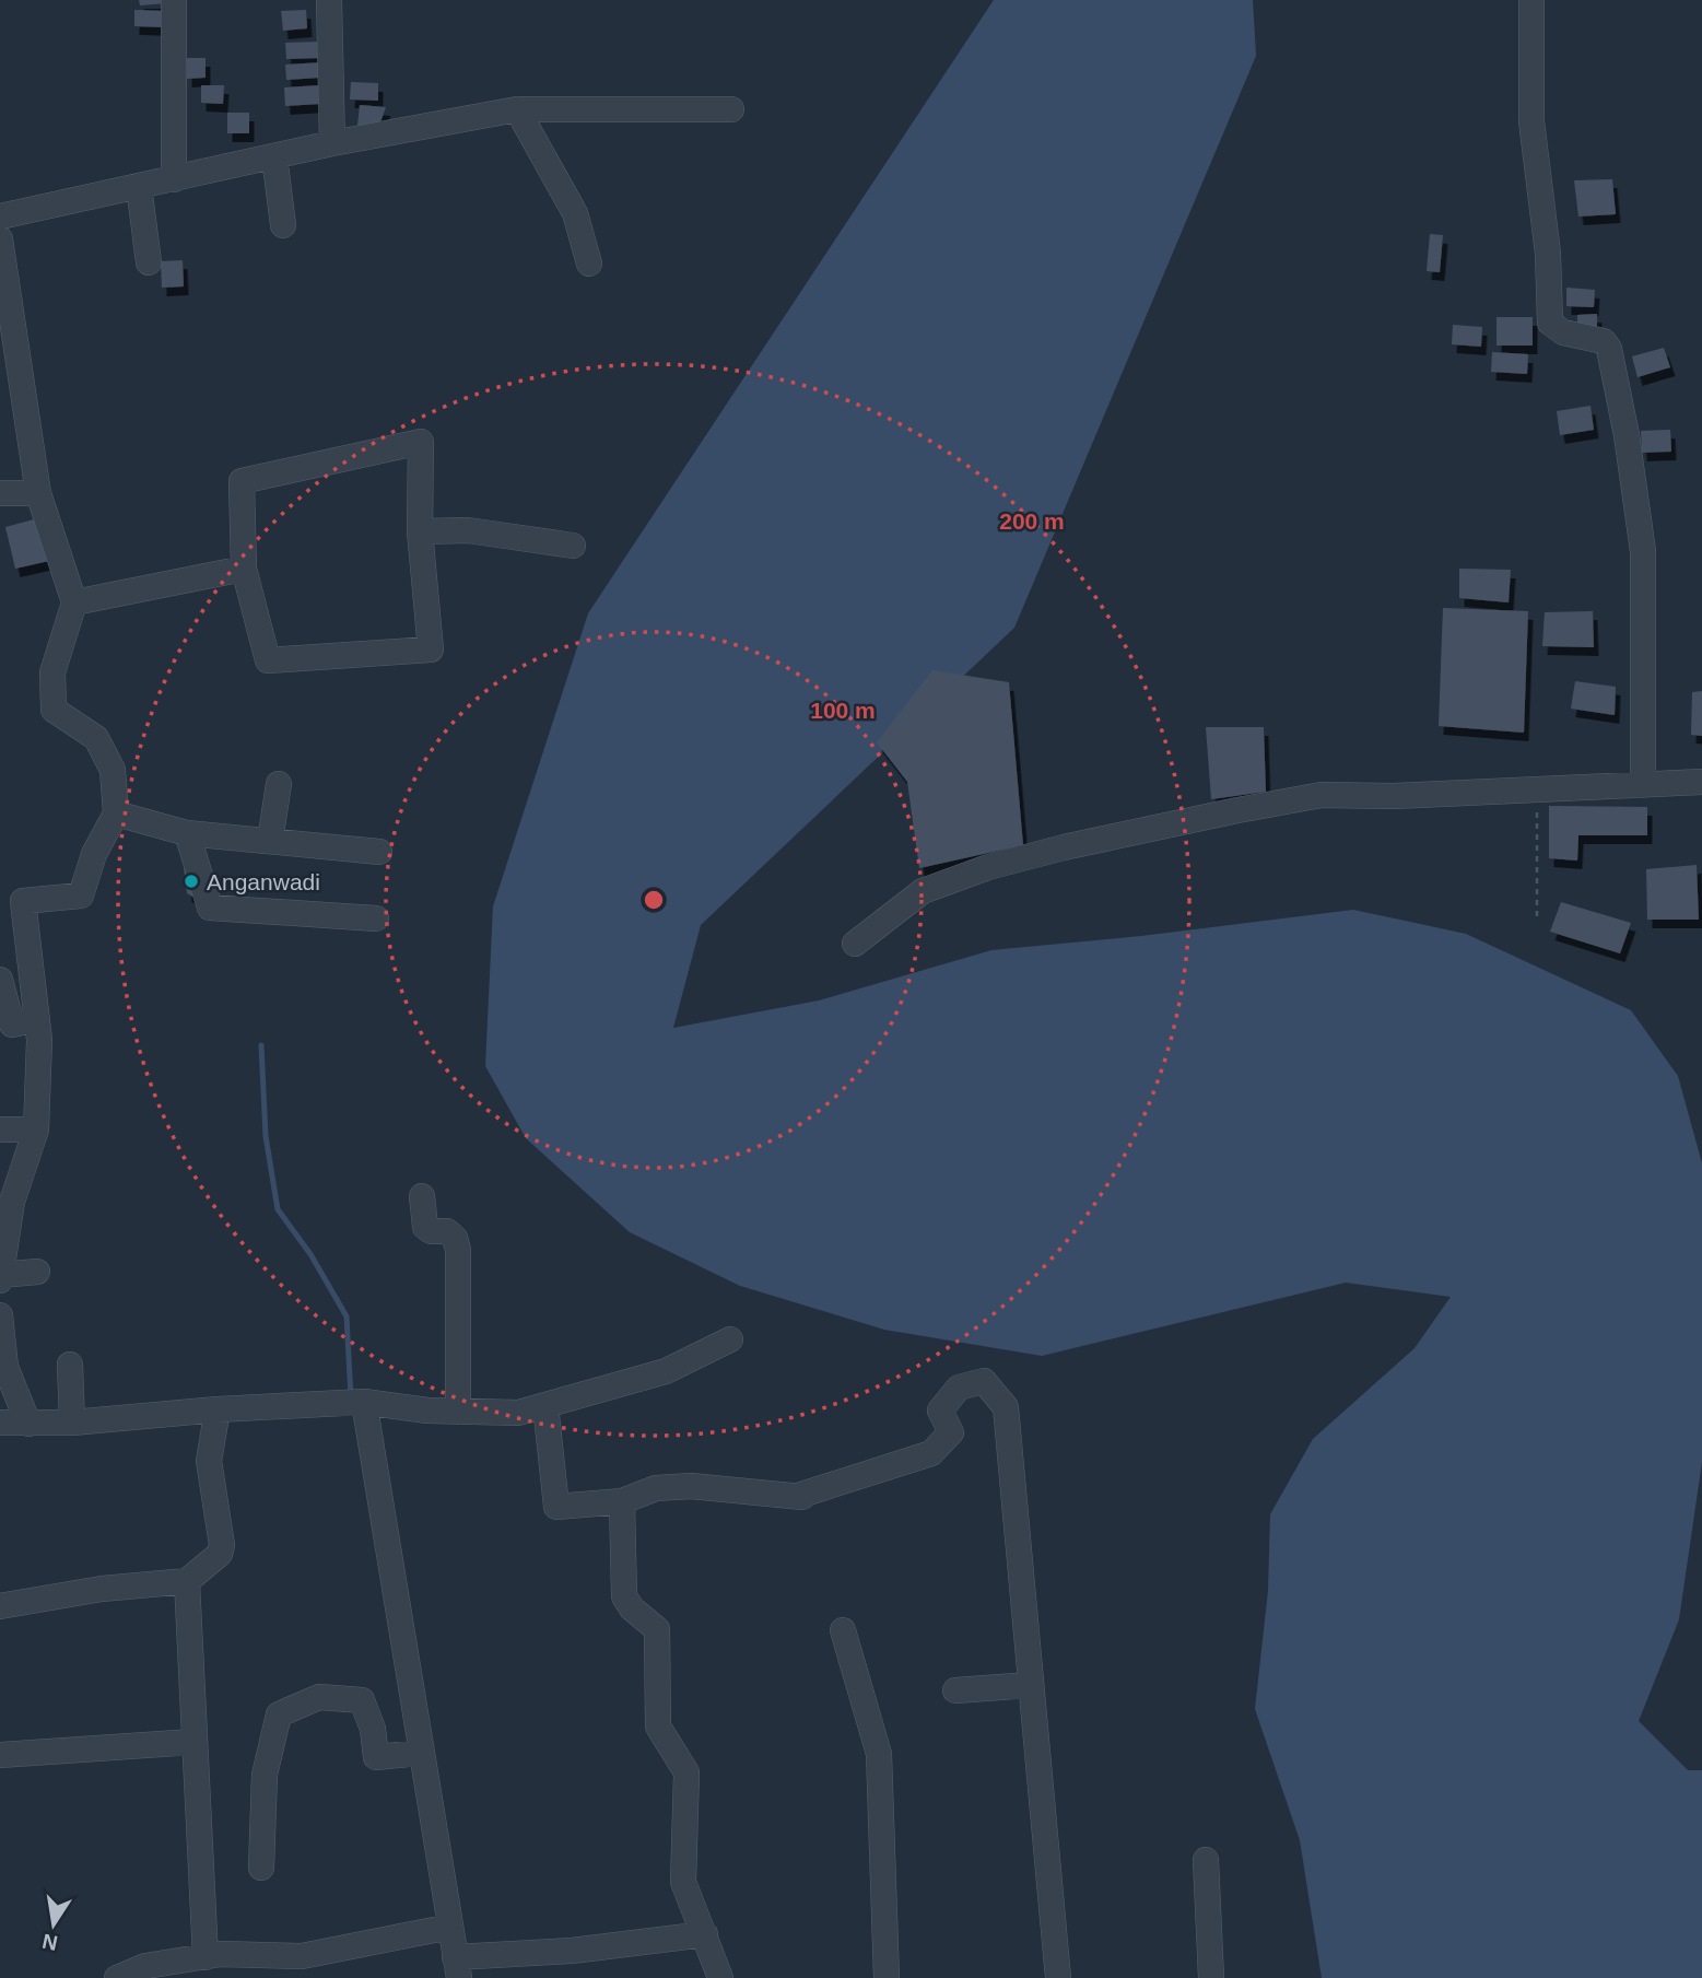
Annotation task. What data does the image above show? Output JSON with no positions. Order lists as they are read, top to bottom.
{
  "places": ["Anganwadi"],
  "north": "bottom",
  "rings": ["200 m", "100 m"]
}
